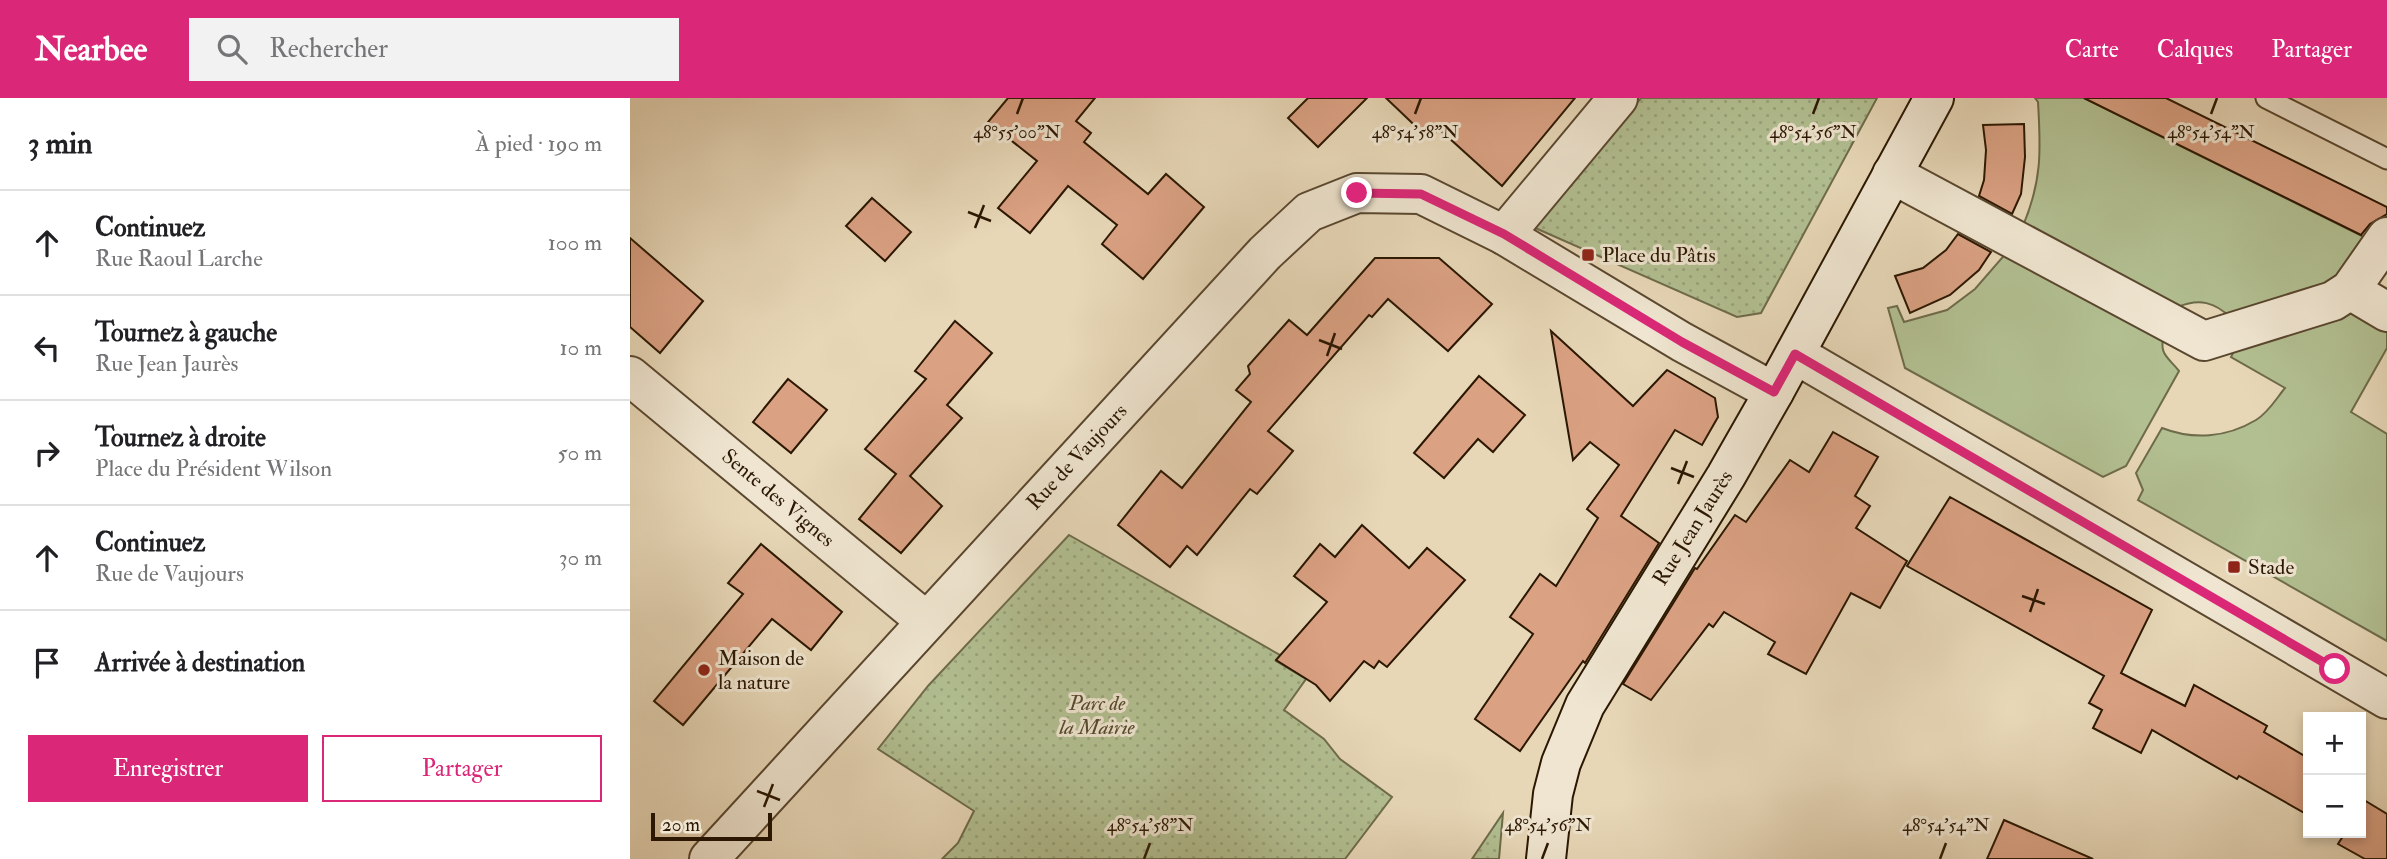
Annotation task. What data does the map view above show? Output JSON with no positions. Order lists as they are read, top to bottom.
{
  "streets": {
    "street": ["Rue de Vaujours", "Sente des Vignes", "Rue Jean Jaurès"]
  },
  "crossings": [
    ["Rue de Vaujours", "Sente des Vignes"],
    ["Rue de Vaujours", "Rue Jean Jaurès"]
  ],
  "parks": ["Parc de la Mairie"],
  "places": {
    "transit": ["Place du Pâtis", "Stade"],
    "other": ["Maison de la nature"]
  },
  "scale_bar": "20 m",
  "page": {
    "header": "Nearbee",
    "search": "Rechercher",
    "nav": ["Carte", "Calques", "Partager"],
    "heading": ["3 min", "À pied · 190 m"],
    "list": [
      ["Continuez", "Rue Raoul Larche", "100 m"],
      ["Tournez à gauche", "Rue Jean Jaurès", "10 m"],
      ["Tournez à droite", "Place du Président Wilson", "50 m"],
      ["Continuez", "Rue de Vaujours", "30 m"],
      "Arrivée à destination"
    ],
    "map_buttons": ["+", "−"],
    "buttons": ["Enregistrer", "Partager"],
    "scale": "20 m"
  },
  "coordinates": [
    "48°55'00\"N",
    "48°54'58\"N",
    "48°54'56\"N",
    "48°54'54\"N"
  ]
}
